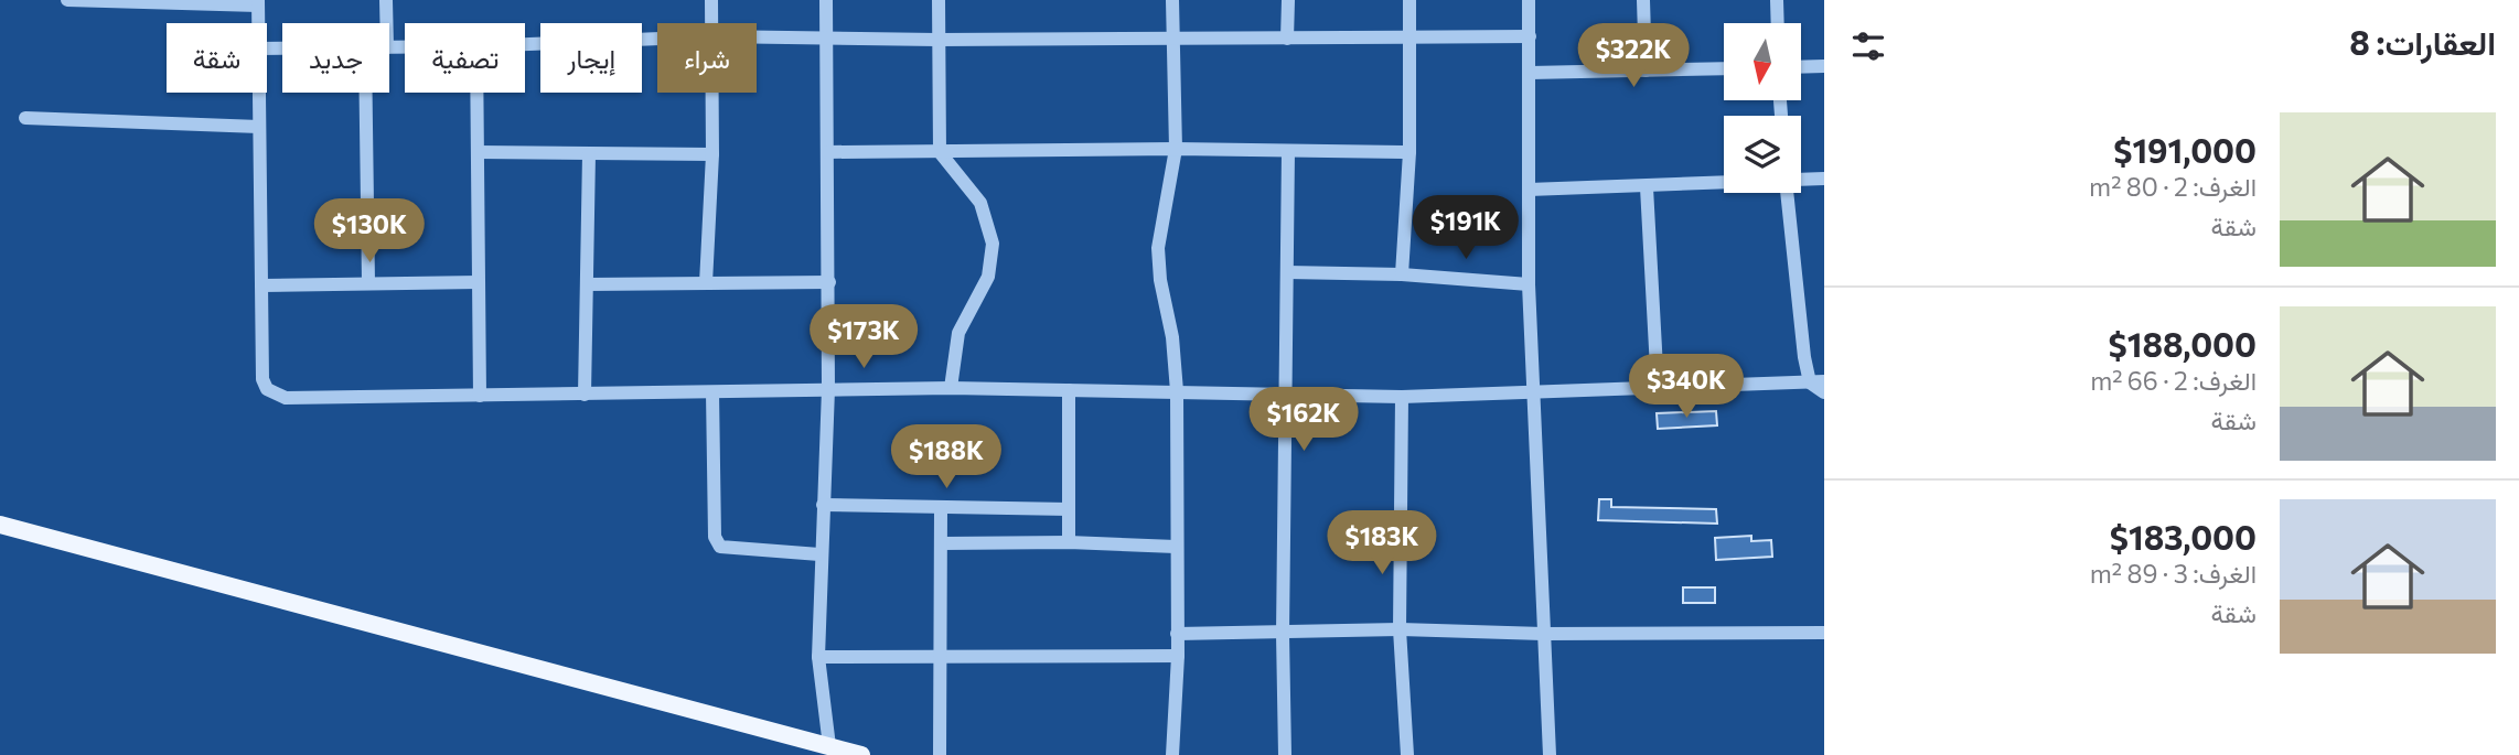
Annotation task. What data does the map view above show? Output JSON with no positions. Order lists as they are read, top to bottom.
{
  "north": "bottom",
  "page": {
    "heading": "العقارات: 8",
    "price": [
      "$322K",
      "$191K",
      "$130K",
      "$173K",
      "$340K",
      "$162K",
      "$188K",
      "$183K"
    ],
    "chip": [
      "شراء",
      "إيجار",
      "تصفية",
      "جديد",
      "شقة"
    ],
    "list": [
      {
        "name": "$191,000",
        "note": "الغرف: 2 · 80 m² · شقة"
      },
      {
        "name": "$188,000",
        "note": "الغرف: 2 · 66 m² · شقة"
      },
      {
        "name": "$183,000",
        "note": "الغرف: 3 · 89 m² · شقة"
      }
    ]
  }
}
